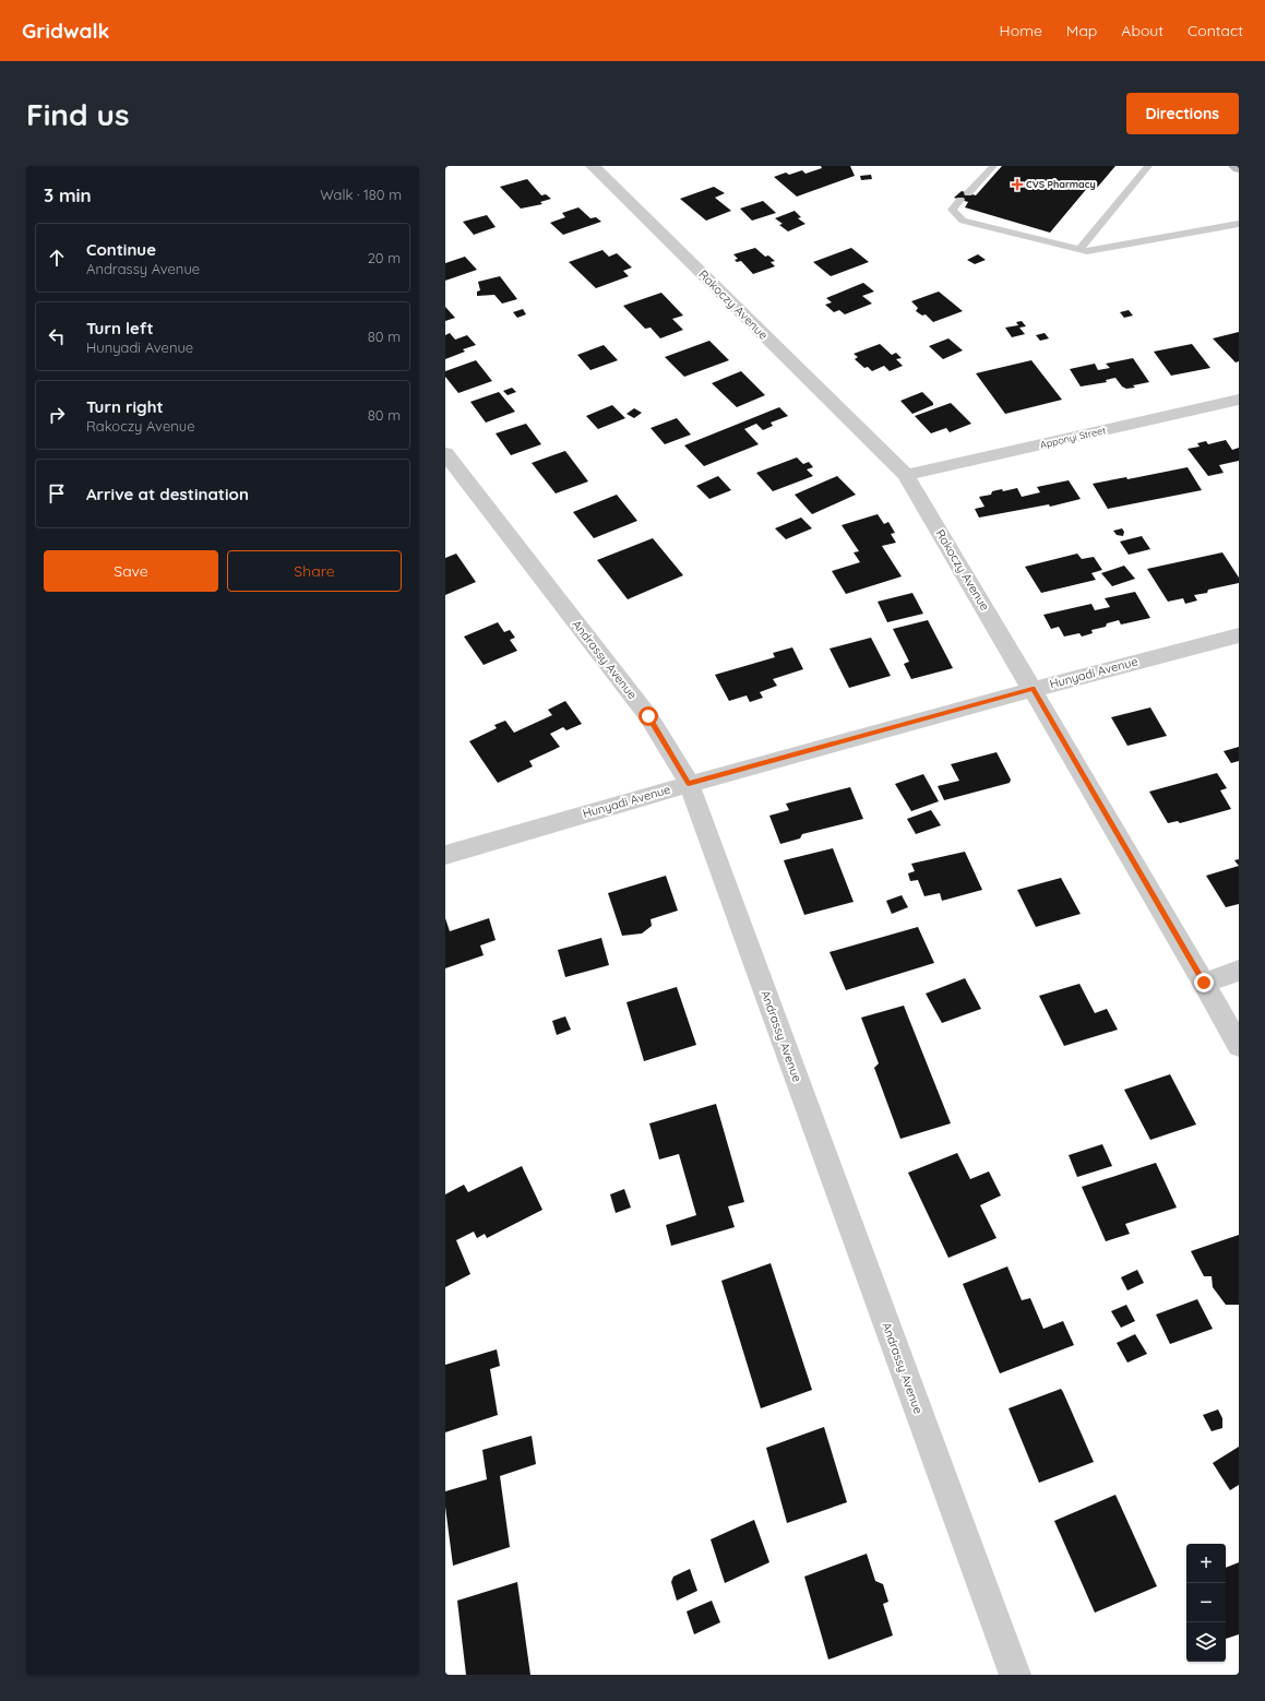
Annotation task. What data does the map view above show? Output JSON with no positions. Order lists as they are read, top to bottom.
{
  "streets": {
    "street": [
      "Rakoczy Avenue",
      "Apponyi Street",
      "Andrassy Avenue",
      "Hunyadi Avenue"
    ]
  },
  "crossings": [
    ["Rakoczy Avenue", "Apponyi Street"],
    ["Rakoczy Avenue", "Hunyadi Avenue"],
    ["Andrassy Avenue", "Hunyadi Avenue"]
  ],
  "places": {
    "health": ["CVS Pharmacy"]
  },
  "page": {
    "header": "Gridwalk",
    "nav": [
      "Home",
      "Map",
      "About",
      "Contact"
    ],
    "buttons": [
      "Directions",
      ["Save", "Share"]
    ],
    "title": "Find us",
    "heading": ["3 min", "Walk · 180 m"],
    "list": [
      ["Continue", "Andrassy Avenue", "20 m"],
      ["Turn left", "Hunyadi Avenue", "80 m"],
      ["Turn right", "Rakoczy Avenue", "80 m"],
      "Arrive at destination"
    ],
    "map_buttons": ["+", "−"]
  }
}
